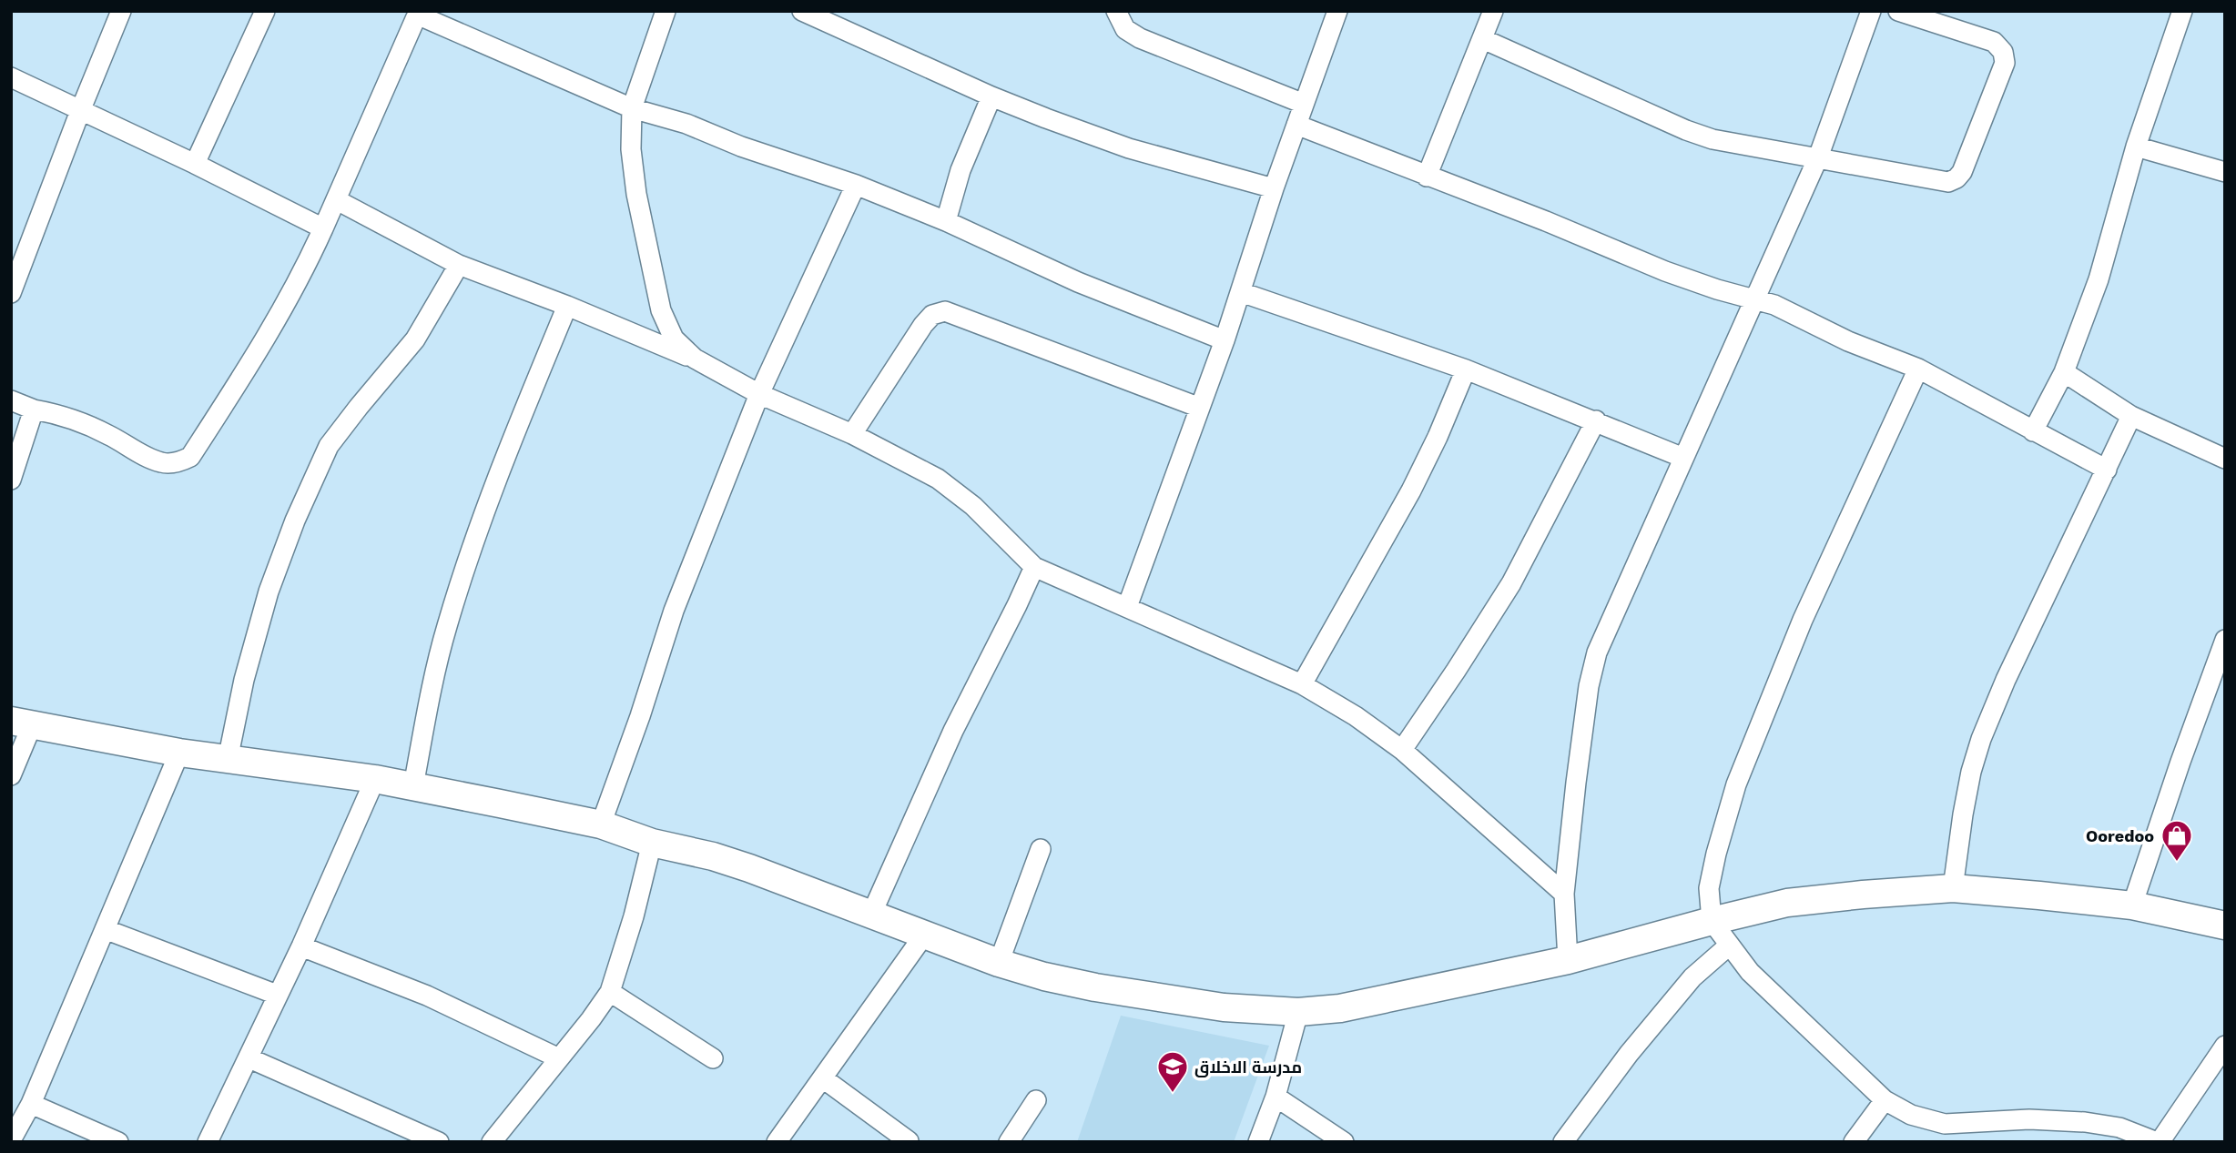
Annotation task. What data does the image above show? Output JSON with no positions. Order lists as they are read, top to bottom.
{
  "places": {
    "shop": ["Ooredoo"],
    "school or university": ["مدرسة الاخلاق"]
  }
}
